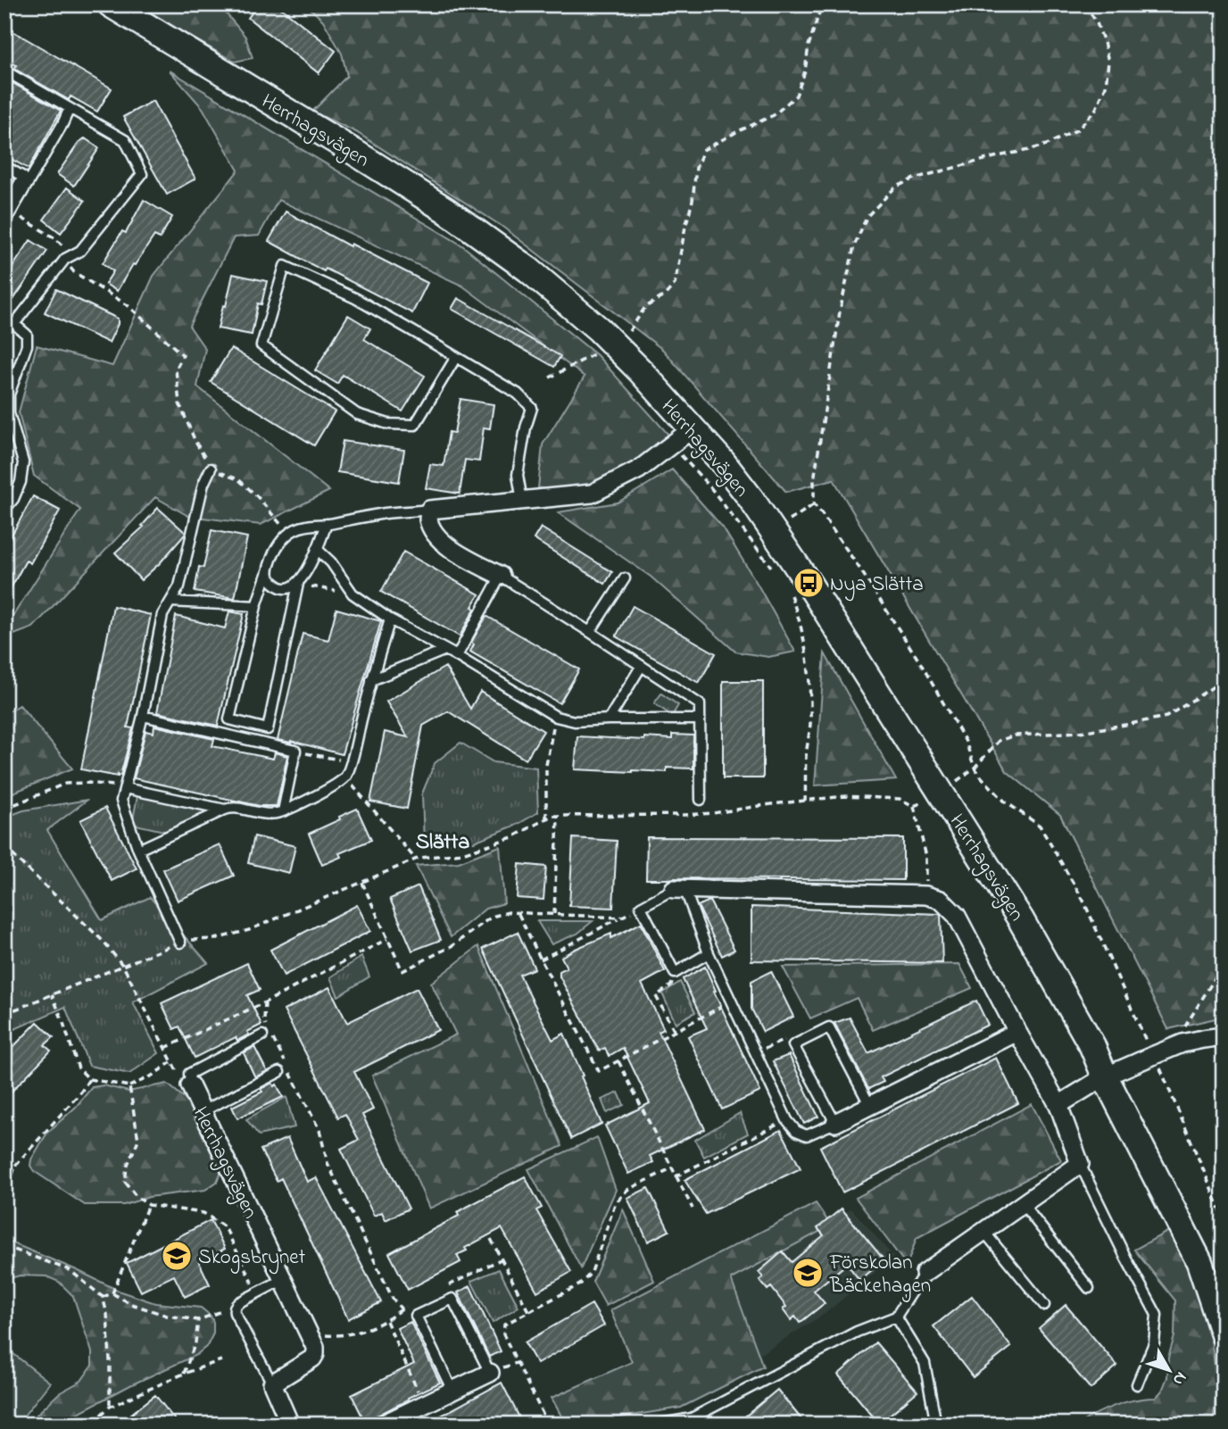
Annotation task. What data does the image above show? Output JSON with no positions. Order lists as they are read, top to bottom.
{
  "streets": {
    "street": ["Herrhagsvägen"]
  },
  "districts": ["Slätta"],
  "places": {
    "bus stop": ["Nya Slätta"],
    "school or university": ["Skogsbrynet", "Förskolan Bäckehagen"]
  },
  "north": "bottom right"
}
